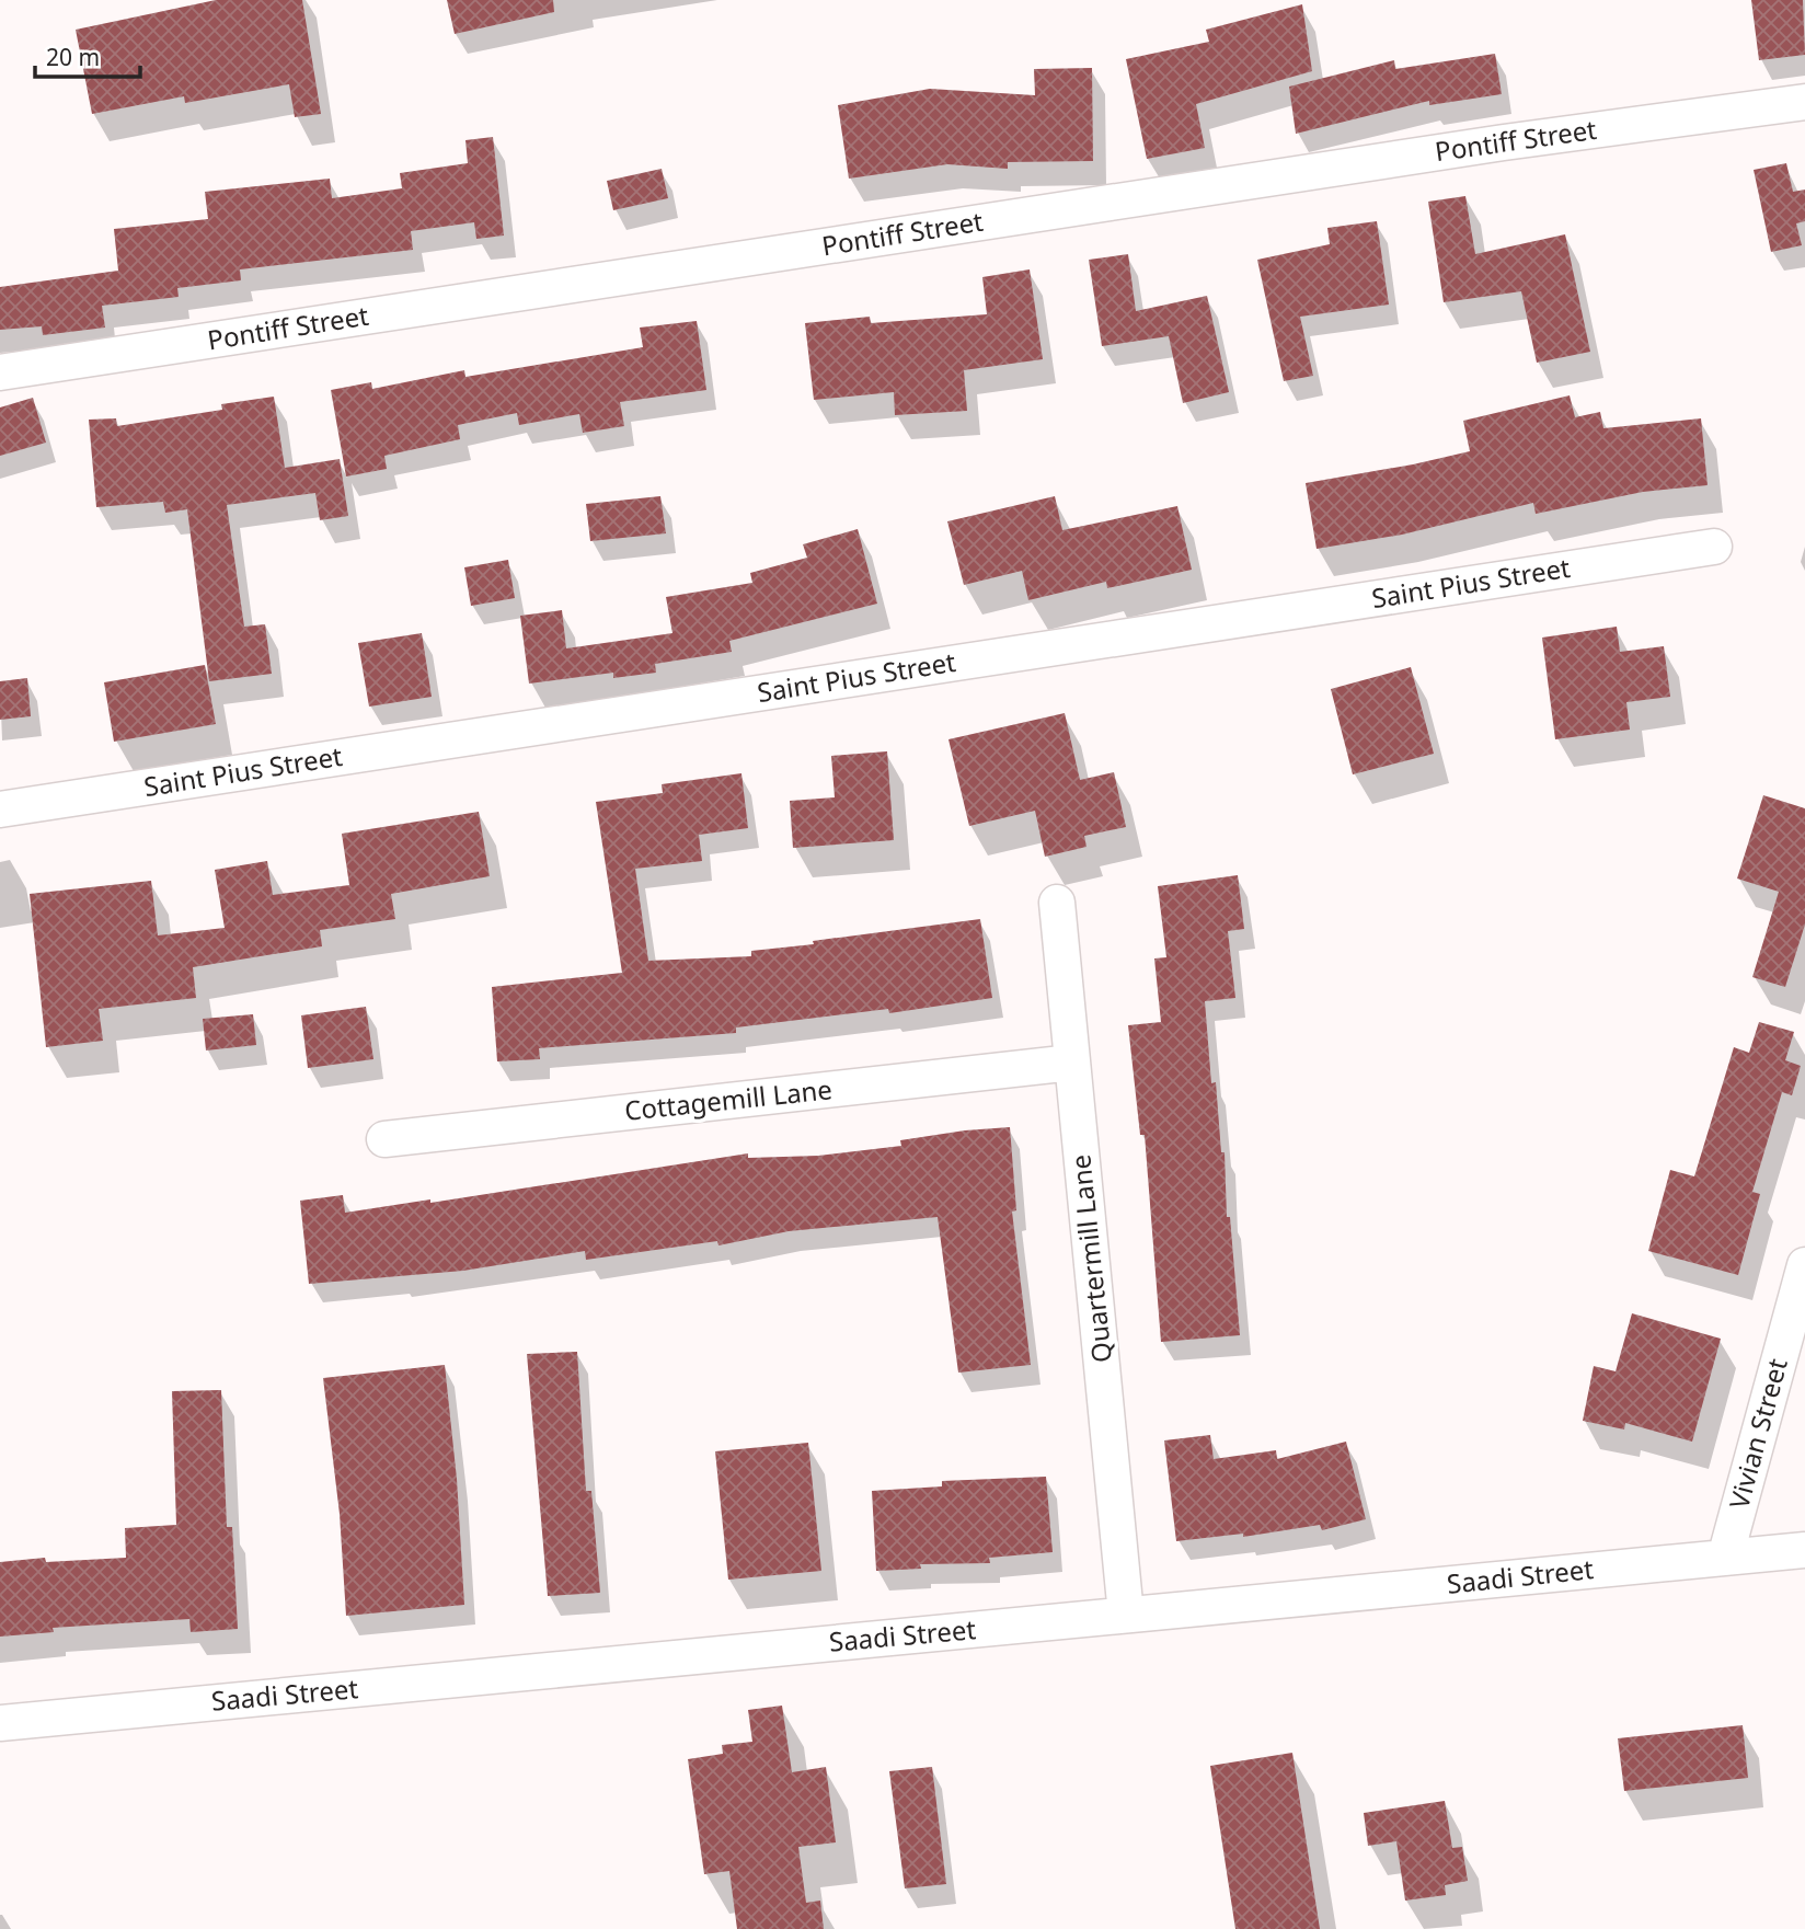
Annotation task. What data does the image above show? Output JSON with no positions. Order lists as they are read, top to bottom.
{
  "streets": {
    "street": [
      "Pontiff Street",
      "Saint Pius Street",
      "Cottagemill Lane",
      "Quartermill Lane",
      "Vivian Street",
      "Saadi Street"
    ]
  },
  "crossings": [
    ["Cottagemill Lane", "Quartermill Lane"],
    ["Quartermill Lane", "Saadi Street"],
    ["Vivian Street", "Saadi Street"]
  ],
  "scale_bar": "20 m"
}
